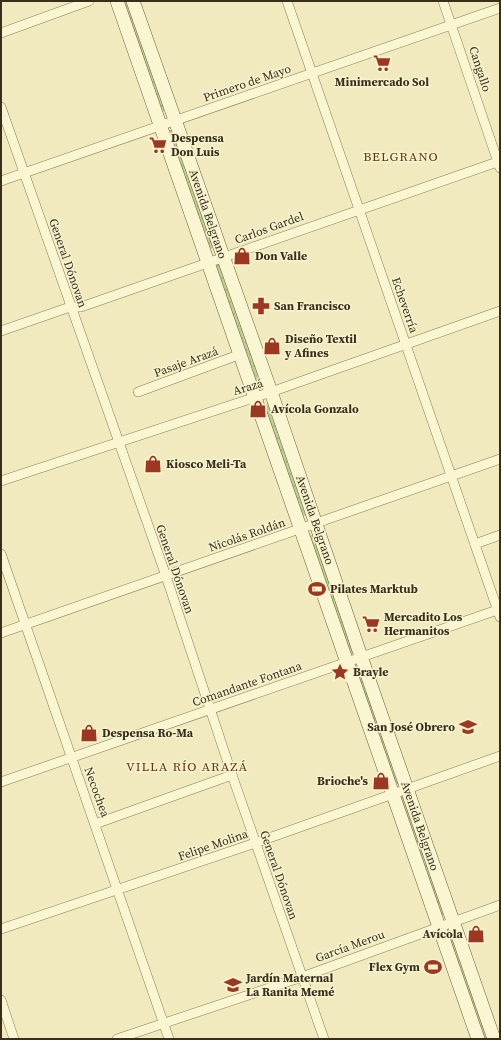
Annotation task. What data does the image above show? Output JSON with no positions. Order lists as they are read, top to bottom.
{
  "streets": {
    "main road": ["Avenida Belgrano"],
    "street": [
      "Cangallo",
      "Primero de Mayo",
      "Carlos Gardel",
      "General Dónovan",
      "Echeverría",
      "Pasaje Arazá",
      "Arazá",
      "Nicolás Roldán",
      "Comandante Fontana",
      "Necochea",
      "Felipe Molina",
      "García Merou"
    ]
  },
  "crossings": [
    ["Cangallo", "Primero de Mayo"],
    ["Cangallo", "Carlos Gardel"],
    ["Primero de Mayo", "Avenida Belgrano"],
    ["Primero de Mayo", "General Dónovan"],
    ["Primero de Mayo", "Echeverría"],
    ["Avenida Belgrano", "Carlos Gardel"],
    ["Avenida Belgrano", "Pasaje Arazá"],
    ["Avenida Belgrano", "Arazá"],
    ["Avenida Belgrano", "Nicolás Roldán"],
    ["Avenida Belgrano", "Comandante Fontana"],
    ["Avenida Belgrano", "Felipe Molina"],
    ["Avenida Belgrano", "García Merou"],
    ["Carlos Gardel", "General Dónovan"],
    ["Carlos Gardel", "Echeverría"],
    ["General Dónovan", "Arazá"],
    ["General Dónovan", "Nicolás Roldán"],
    ["General Dónovan", "Comandante Fontana"],
    ["General Dónovan", "Felipe Molina"],
    ["General Dónovan", "García Merou"],
    ["Echeverría", "Arazá"],
    ["Echeverría", "Nicolás Roldán"],
    ["Echeverría", "Comandante Fontana"],
    ["Nicolás Roldán", "Necochea"],
    ["Comandante Fontana", "Necochea"],
    ["Necochea", "Felipe Molina"],
    ["Necochea", "García Merou"]
  ],
  "districts": ["BELGRANO", "VILLA RÍO ARAZÁ"],
  "places": {
    "supermarket": ["Minimercado Sol", "Despensa Don Luis", "Mercadito Los Hermanitos"],
    "shop": [
      "Don Valle",
      "Diseño Textil y Afines",
      "Avícola Gonzalo",
      "Kiosco Meli-Ta",
      "Despensa Ro-Ma",
      "Brioche's",
      "Avícola"
    ],
    "pharmacy": ["San Francisco"],
    "sports": ["Pilates Marktub", "Flex Gym"],
    "place": ["Brayle"],
    "school or university": ["San José Obrero", "Jardín Maternal La Ranita Memé"]
  }
}
